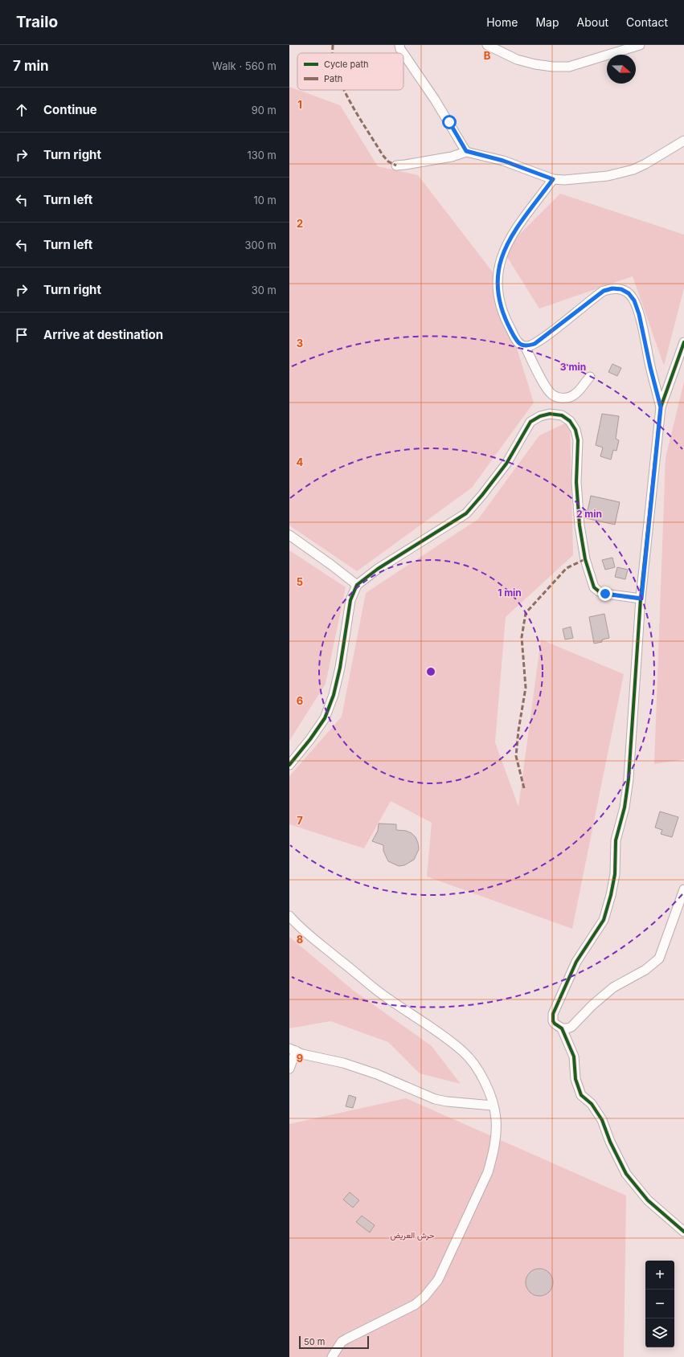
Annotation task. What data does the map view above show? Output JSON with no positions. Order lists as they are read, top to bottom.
{
  "parks": ["حرش العريض"],
  "legend": ["Cycle path", "Path"],
  "scale_bar": "50 m",
  "north": "right",
  "page": {
    "header": "Trailo",
    "nav": [
      "Home",
      "Map",
      "About",
      "Contact"
    ],
    "heading": ["7 min", "Walk · 560 m"],
    "list": [
      ["Continue", "90 m"],
      ["Turn right", "130 m"],
      ["Turn left", "10 m"],
      ["Turn left", "300 m"],
      ["Turn right", "30 m"],
      "Arrive at destination"
    ],
    "map_buttons": ["+", "−"],
    "scale": "50 m"
  },
  "grid": {
    "columns": ["B"],
    "rows": [
      "1",
      "2",
      "3",
      "4",
      "5",
      "6",
      "7",
      "8",
      "9"
    ]
  },
  "rings": ["3 min", "2 min", "1 min"]
}
